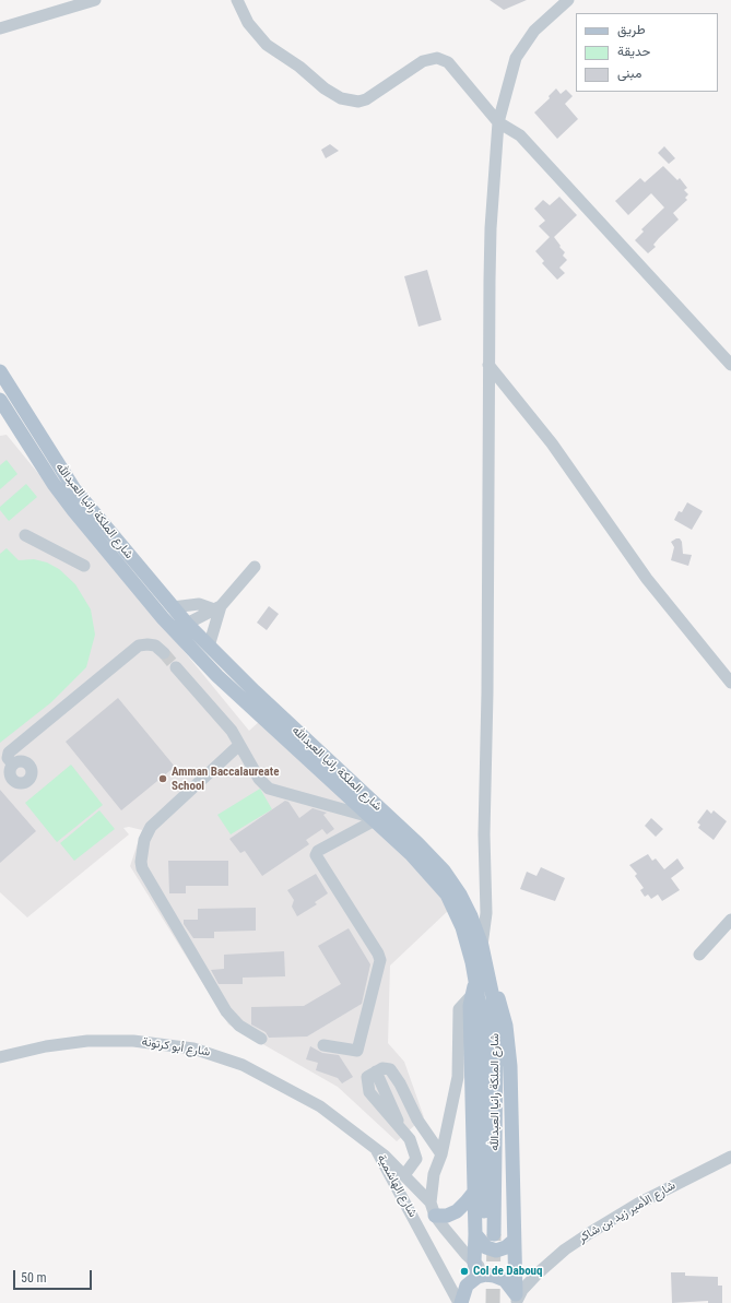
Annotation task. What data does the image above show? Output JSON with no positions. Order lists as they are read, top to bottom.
{
  "streets": {
    "main road": ["شارع الملكة رانيا العبدالله"],
    "street": ["شارع أبو كرتونة", "شارع الهاشمية", "شارع الأمير زيد بن شاكر"]
  },
  "crossings": [
    ["شارع أبو كرتونة", "شارع الهاشمية"]
  ],
  "places": ["Amman Baccalaureate School", "Col de Dabouq"],
  "legend": ["طريق", "حديقة", "مبنى"],
  "scale_bar": "50 m"
}
